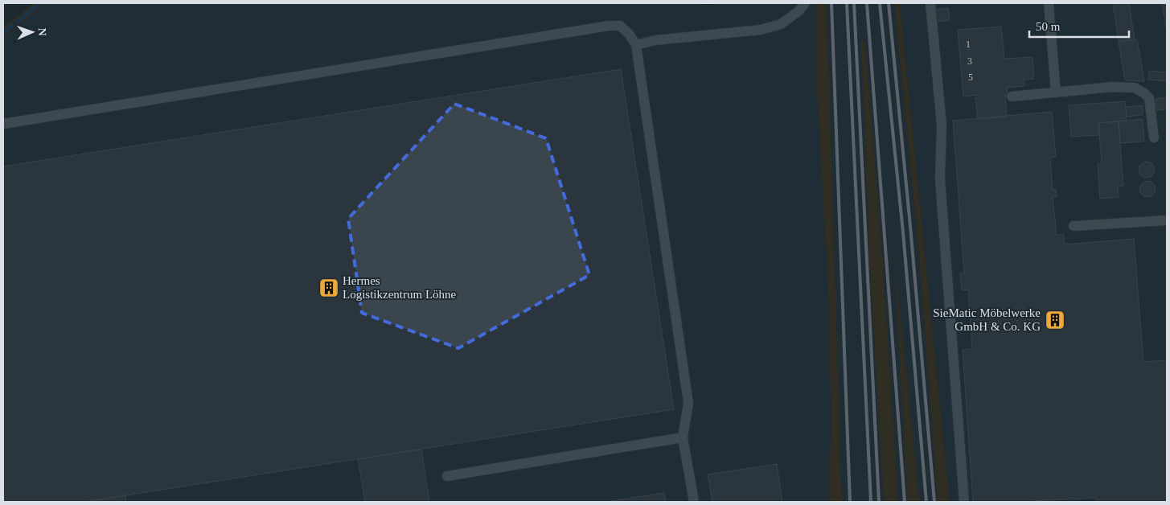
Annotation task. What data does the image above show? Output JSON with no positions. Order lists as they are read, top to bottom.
{
  "places": {
    "building": ["Hermes Logistikzentrum Löhne", "SieMatic Möbelwerke GmbH & Co. KG"]
  },
  "house_numbers": ["1", "3", "5"],
  "scale_bar": "50 m",
  "north": "right"
}
